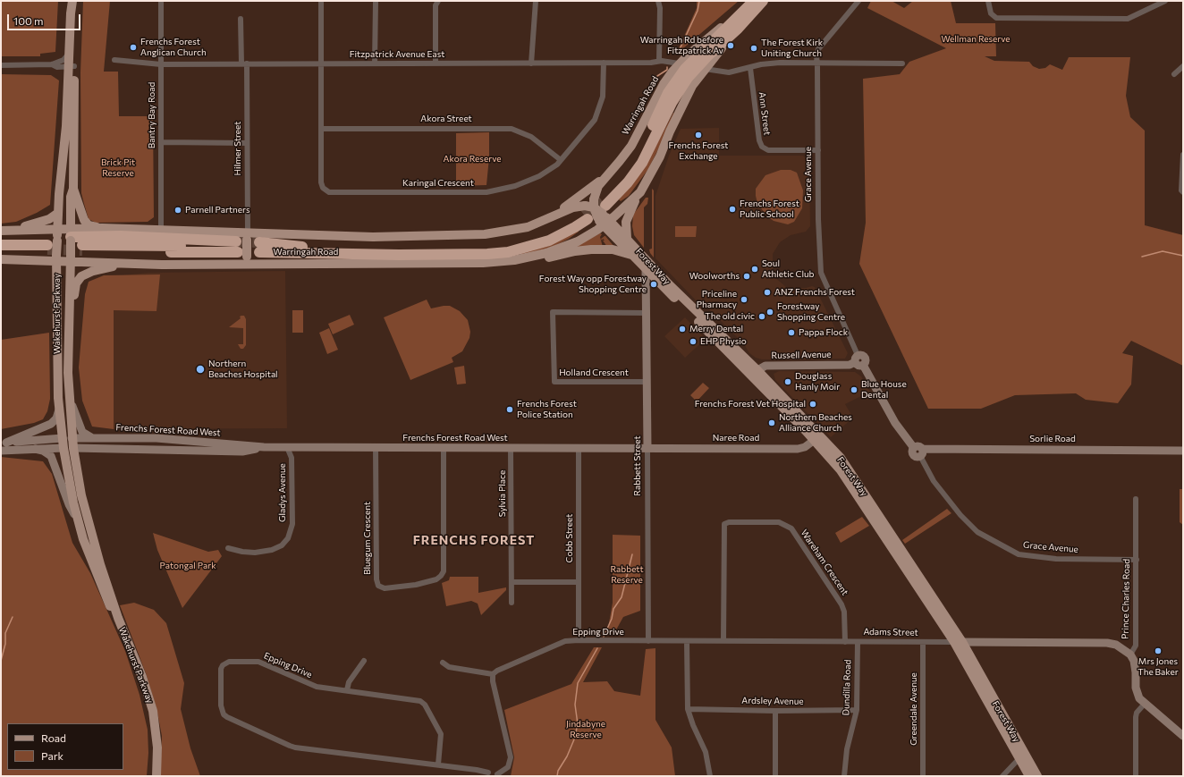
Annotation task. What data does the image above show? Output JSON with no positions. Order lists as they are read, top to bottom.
{
  "streets": {
    "highway": ["Warringah Road"],
    "main road": [
      "Grace Avenue",
      "Forest Way",
      "Wakehurst Parkway",
      "Russell Avenue",
      "Frenchs Forest Road West",
      "Naree Road",
      "Sorlie Road",
      "Rabbett Street",
      "Adams Street"
    ],
    "street": [
      "Fitzpatrick Avenue East",
      "Ann Street",
      "Bantry Bay Road",
      "Akora Street",
      "Hilmer Street",
      "Karingal Crescent",
      "Holland Crescent",
      "Gladys Avenue",
      "Sylvia Place",
      "Bluegum Crescent",
      "Cobb Street",
      "Wareham Crescent",
      "Prince Charles Road",
      "Epping Drive",
      "Dundilla Road",
      "Ardsley Avenue",
      "Greendale Avenue"
    ]
  },
  "crossings": [
    ["Fitzpatrick Avenue East", "Warringah Road"],
    ["Fitzpatrick Avenue East", "Bantry Bay Road"],
    ["Fitzpatrick Avenue East", "Hilmer Street"],
    ["Fitzpatrick Avenue East", "Karingal Crescent"],
    ["Warringah Road", "Bantry Bay Road"],
    ["Warringah Road", "Hilmer Street"],
    ["Warringah Road", "Forest Way"],
    ["Warringah Road", "Wakehurst Parkway"],
    ["Ann Street", "Grace Avenue"],
    ["Akora Street", "Karingal Crescent"],
    ["Grace Avenue", "Russell Avenue"],
    ["Grace Avenue", "Sorlie Road"],
    ["Grace Avenue", "Prince Charles Road"],
    ["Forest Way", "Russell Avenue"],
    ["Forest Way", "Naree Road"],
    ["Forest Way", "Rabbett Street"],
    ["Forest Way", "Adams Street"],
    ["Wakehurst Parkway", "Frenchs Forest Road West"],
    ["Holland Crescent", "Rabbett Street"],
    ["Frenchs Forest Road West", "Naree Road"],
    ["Frenchs Forest Road West", "Rabbett Street"],
    ["Frenchs Forest Road West", "Gladys Avenue"],
    ["Frenchs Forest Road West", "Sylvia Place"],
    ["Frenchs Forest Road West", "Bluegum Crescent"],
    ["Frenchs Forest Road West", "Cobb Street"],
    ["Naree Road", "Rabbett Street"],
    ["Rabbett Street", "Epping Drive"],
    ["Rabbett Street", "Adams Street"],
    ["Wareham Crescent", "Adams Street"],
    ["Prince Charles Road", "Adams Street"],
    ["Epping Drive", "Adams Street"],
    ["Adams Street", "Dundilla Road"],
    ["Adams Street", "Greendale Avenue"],
    ["Dundilla Road", "Ardsley Avenue"]
  ],
  "districts": ["FRENCHS FOREST"],
  "parks": [
    "Wellman Reserve",
    "Akora Reserve",
    "Brick Pit Reserve",
    "Patongal Park",
    "Rabbett Reserve",
    "Jindabyne Reserve"
  ],
  "places": [
    "Warringah Rd before Fitzpatrick Av",
    "Frenchs Forest Anglican Church",
    "The Forest Kirk Uniting Church",
    "Frenchs Forest Exchange",
    "Frenchs Forest Public School",
    "Parnell Partners",
    "Soul Athletic Club",
    "Woolworths",
    "Forest Way opp Forestway Shopping Centre",
    "ANZ Frenchs Forest",
    "Priceline Pharmacy",
    "Forestway Shopping Centre",
    "The old civic",
    "Merry Dental",
    "Pappa Flock",
    "EHP Physio",
    "Northern Beaches Hospital",
    "Douglass Hanly Moir",
    "Blue House Dental",
    "Frenchs Forest Vet Hospital",
    "Frenchs Forest Police Station",
    "Northern Beaches Alliance Church",
    "Mrs Jones The Baker"
  ],
  "legend": ["Road", "Park"],
  "scale_bar": "100 m"
}
